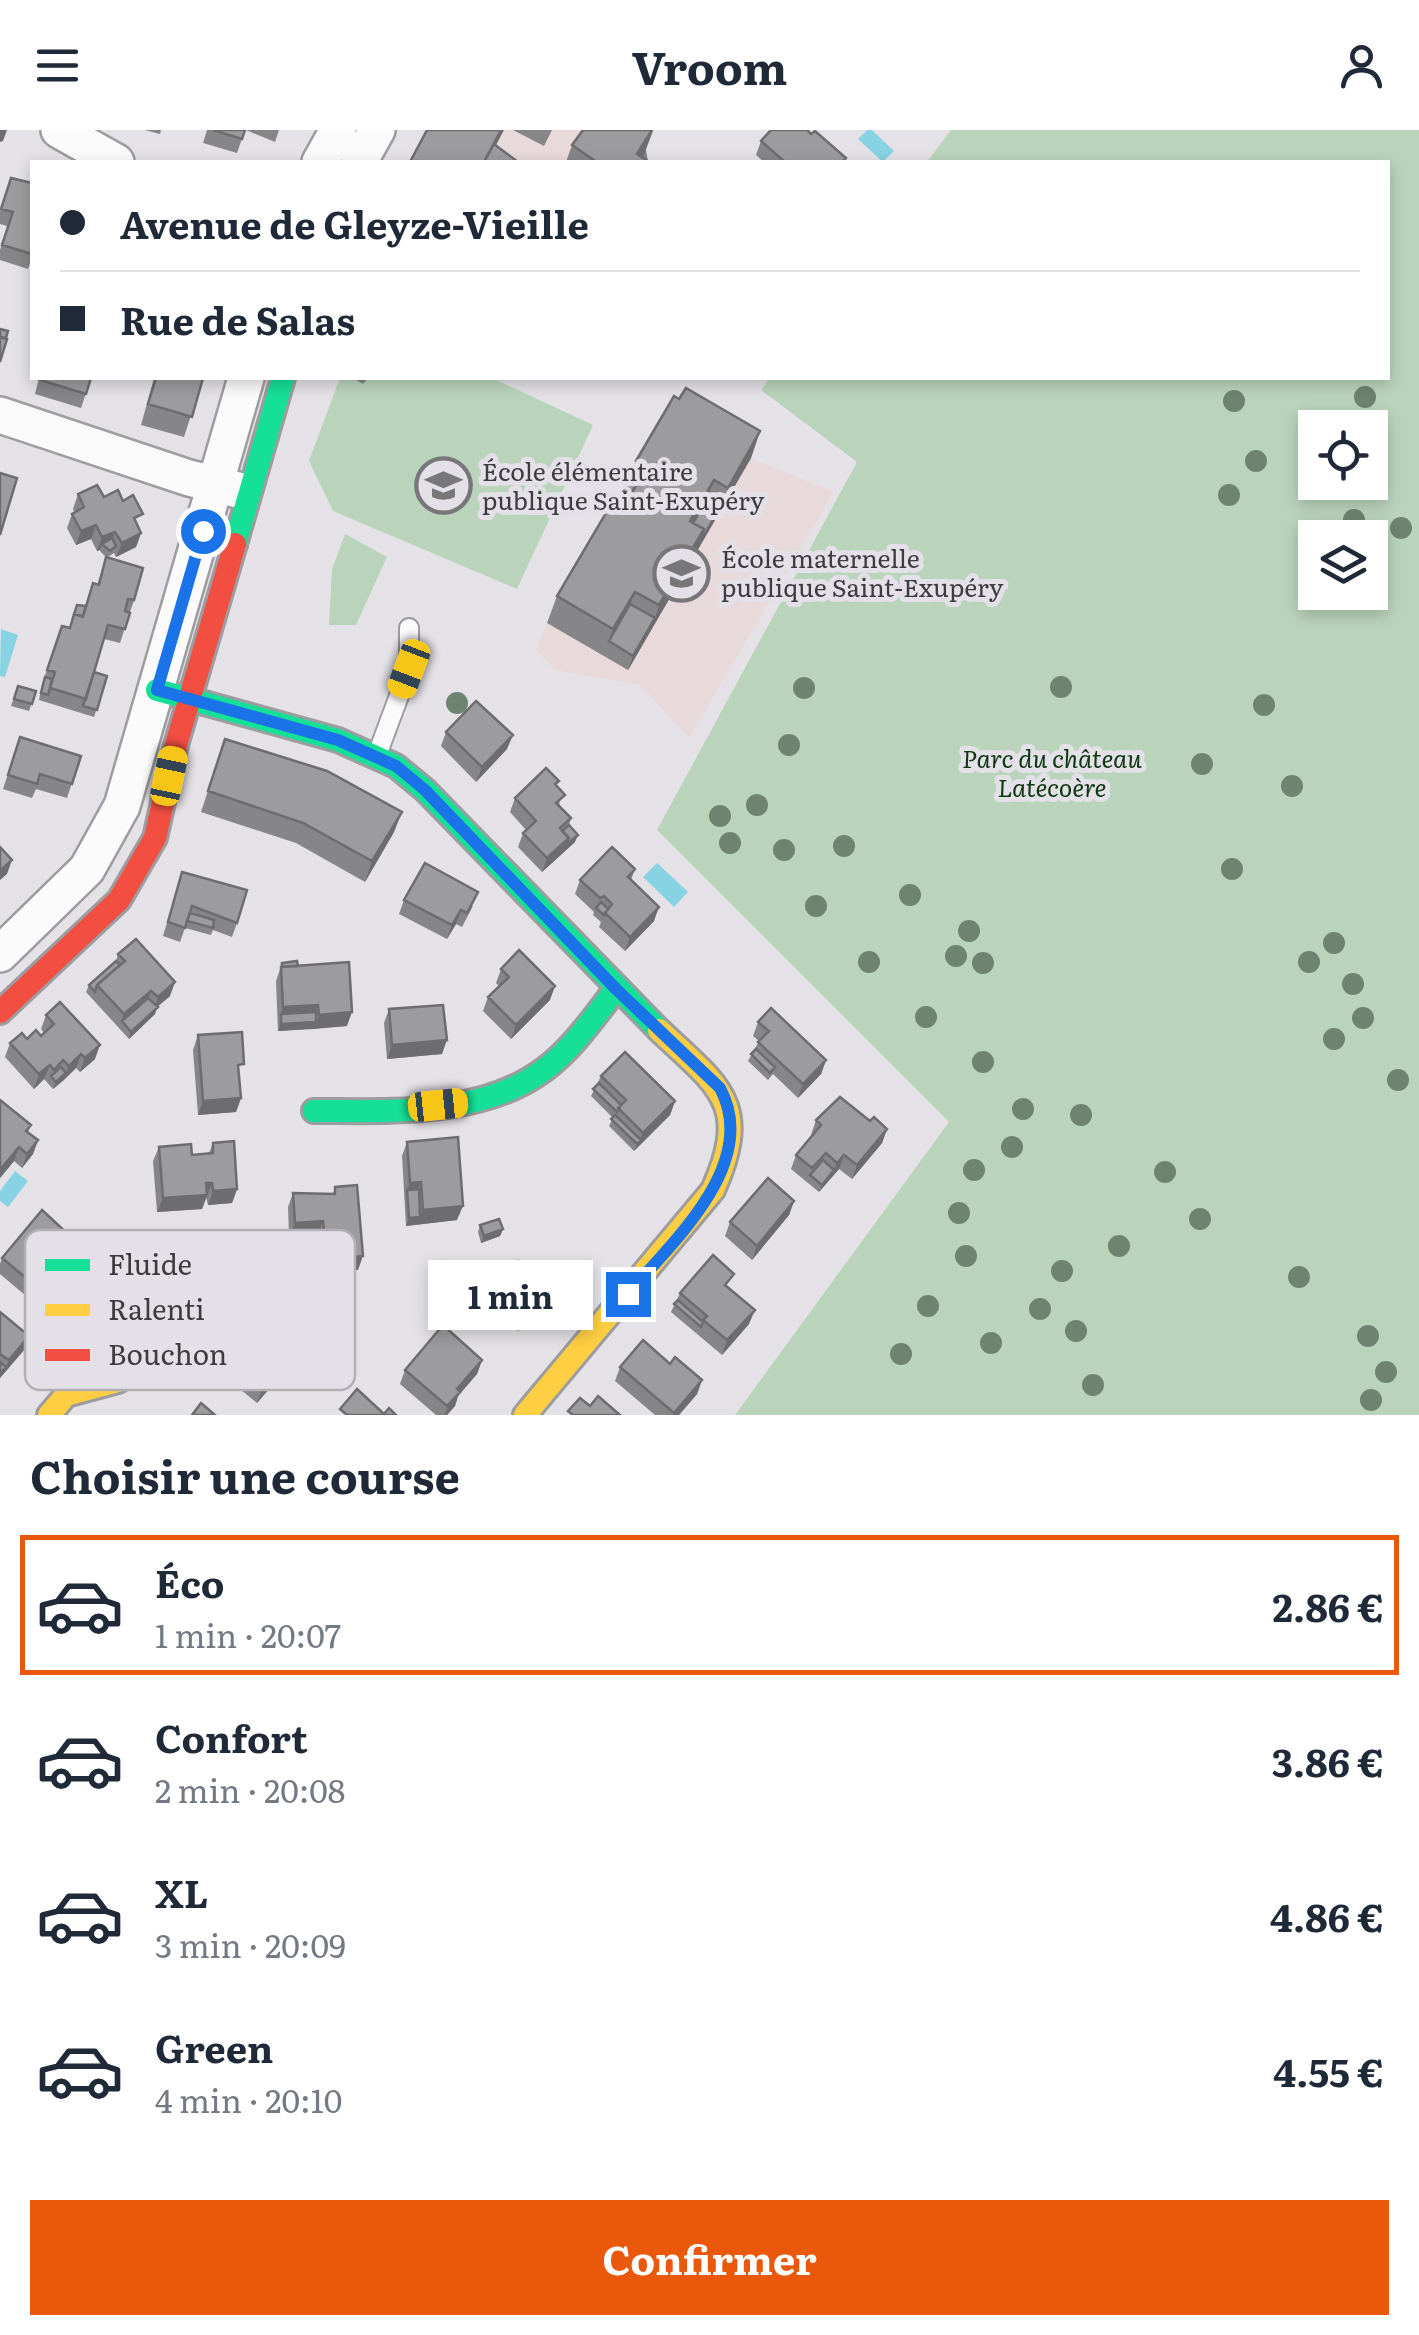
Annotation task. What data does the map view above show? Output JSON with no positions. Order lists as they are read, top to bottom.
{
  "parks": ["Parc du château Latécoère"],
  "places": {
    "school or university": ["École élémentaire publique Saint-Exupéry", "École maternelle publique Saint-Exupéry"]
  },
  "legend": ["Fluide", "Ralenti", "Bouchon"],
  "page": {
    "header": "Vroom",
    "banner": ["Avenue de Gleyze-Vieille", "Rue de Salas"],
    "bubble": "1 min",
    "heading": "Choisir une course",
    "list": [
      {
        "name": "Éco",
        "note": "1 min · 20:07",
        "value": "2.86 €"
      },
      {
        "name": "Confort",
        "note": "2 min · 20:08",
        "value": "3.86 €"
      },
      {
        "name": "XL",
        "note": "3 min · 20:09",
        "value": "4.86 €"
      },
      {
        "name": "Green",
        "note": "4 min · 20:10",
        "value": "4.55 €"
      }
    ],
    "buttons": "Confirmer"
  }
}
